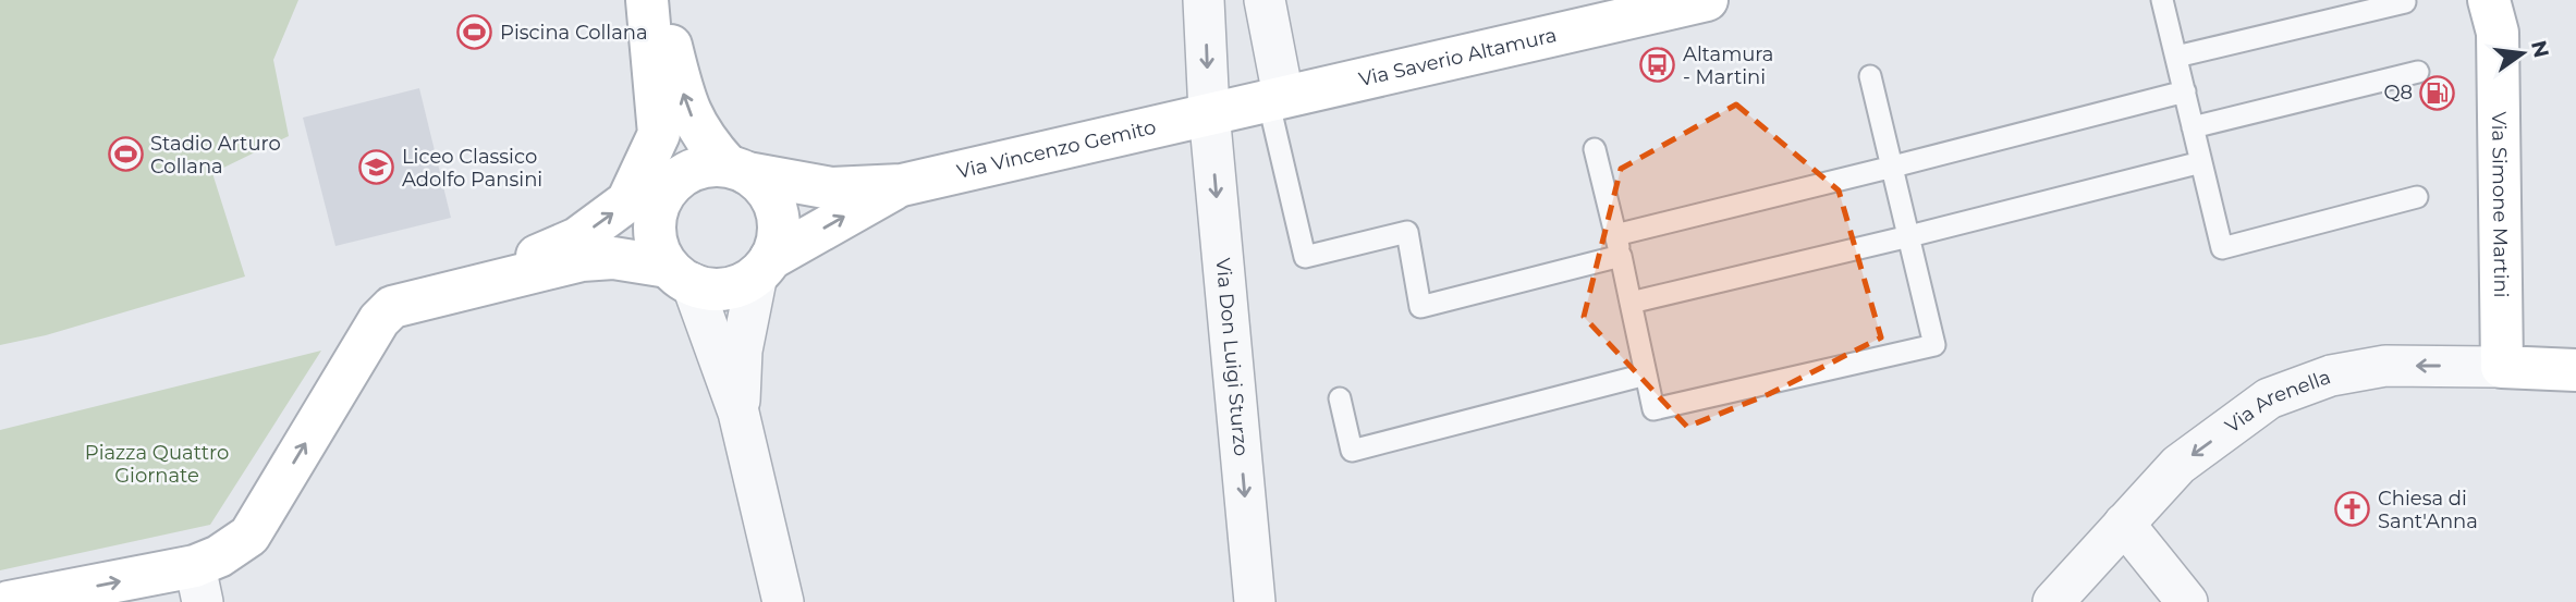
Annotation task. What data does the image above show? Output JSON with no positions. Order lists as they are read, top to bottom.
{
  "streets": {
    "main road": [
      "Via Saverio Altamura",
      "Via Vincenzo Gemito",
      "Via Simone Martini",
      "Via Arenella"
    ],
    "street": ["Via Don Luigi Sturzo"]
  },
  "crossings": [
    ["Via Saverio Altamura", "Via Vincenzo Gemito"],
    ["Via Saverio Altamura", "Via Don Luigi Sturzo"],
    ["Via Vincenzo Gemito", "Via Don Luigi Sturzo"],
    ["Via Simone Martini", "Via Arenella"]
  ],
  "one_way": ["Via Don Luigi Sturzo", "Via Arenella"],
  "parks": ["Piazza Quattro Giornate"],
  "places": {
    "sports": ["Piscina Collana", "Stadio Arturo Collana"],
    "bus stop": ["Altamura - Martini"],
    "fuel station": ["Q8"],
    "school or university": ["Liceo Classico Adolfo Pansini"],
    "church": ["Chiesa di Sant'Anna"]
  },
  "north": "right"
}
